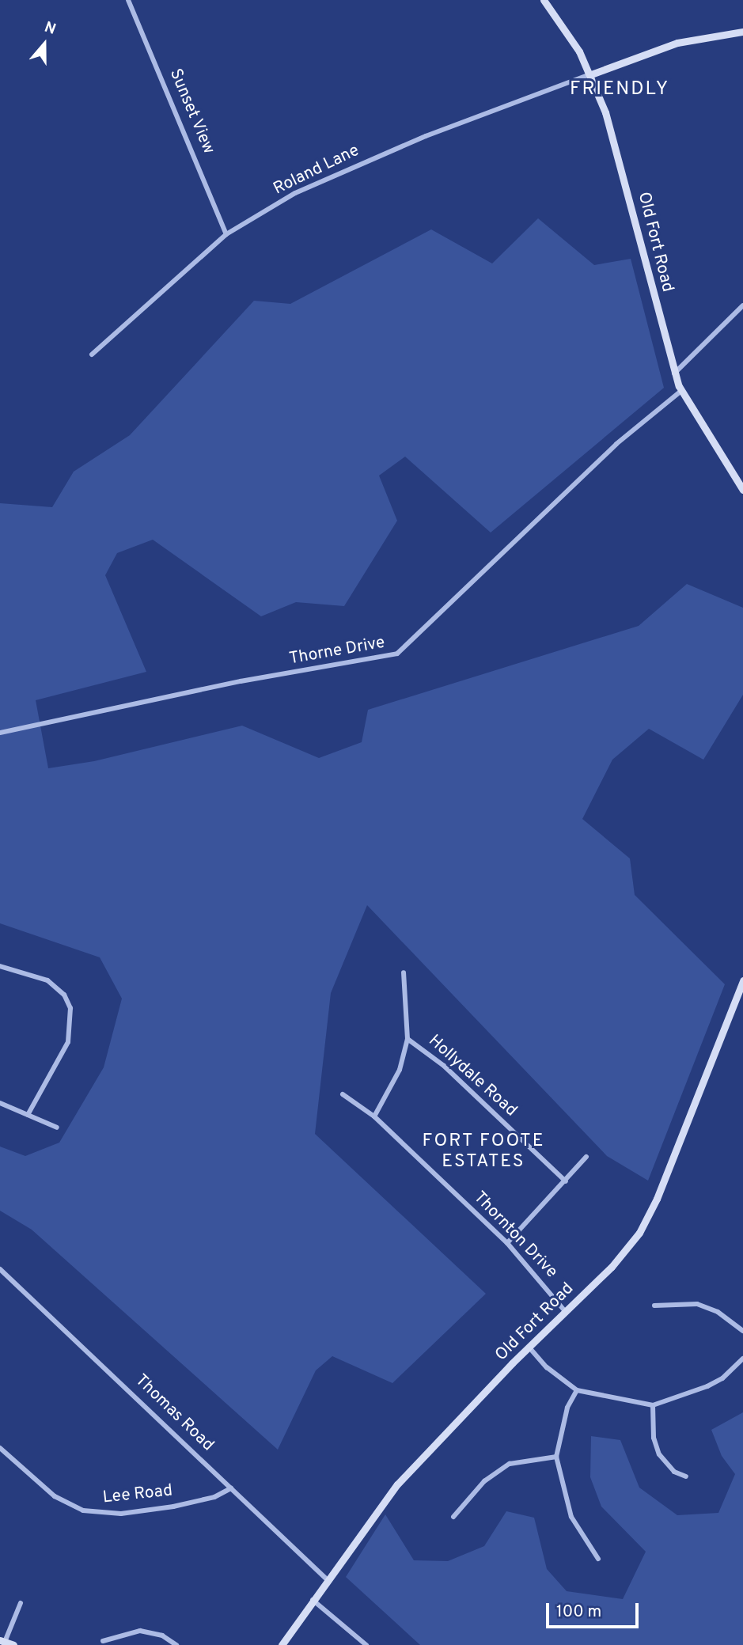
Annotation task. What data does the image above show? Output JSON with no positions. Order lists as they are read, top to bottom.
{
  "streets": {
    "main road": ["Old Fort Road"],
    "street": [
      "Sunset View",
      "Roland Lane",
      "Thorne Drive",
      "Hollydale Road",
      "Thornton Drive",
      "Thomas Road",
      "Lee Road"
    ]
  },
  "crossings": [
    ["Sunset View", "Roland Lane"],
    ["Roland Lane", "Old Fort Road"],
    ["Old Fort Road", "Thorne Drive"],
    ["Old Fort Road", "Thornton Drive"],
    ["Old Fort Road", "Thomas Road"],
    ["Thomas Road", "Lee Road"]
  ],
  "districts": ["FRIENDLY", "FORT FOOTE ESTATES"],
  "scale_bar": "100 m",
  "north": "top"
}
